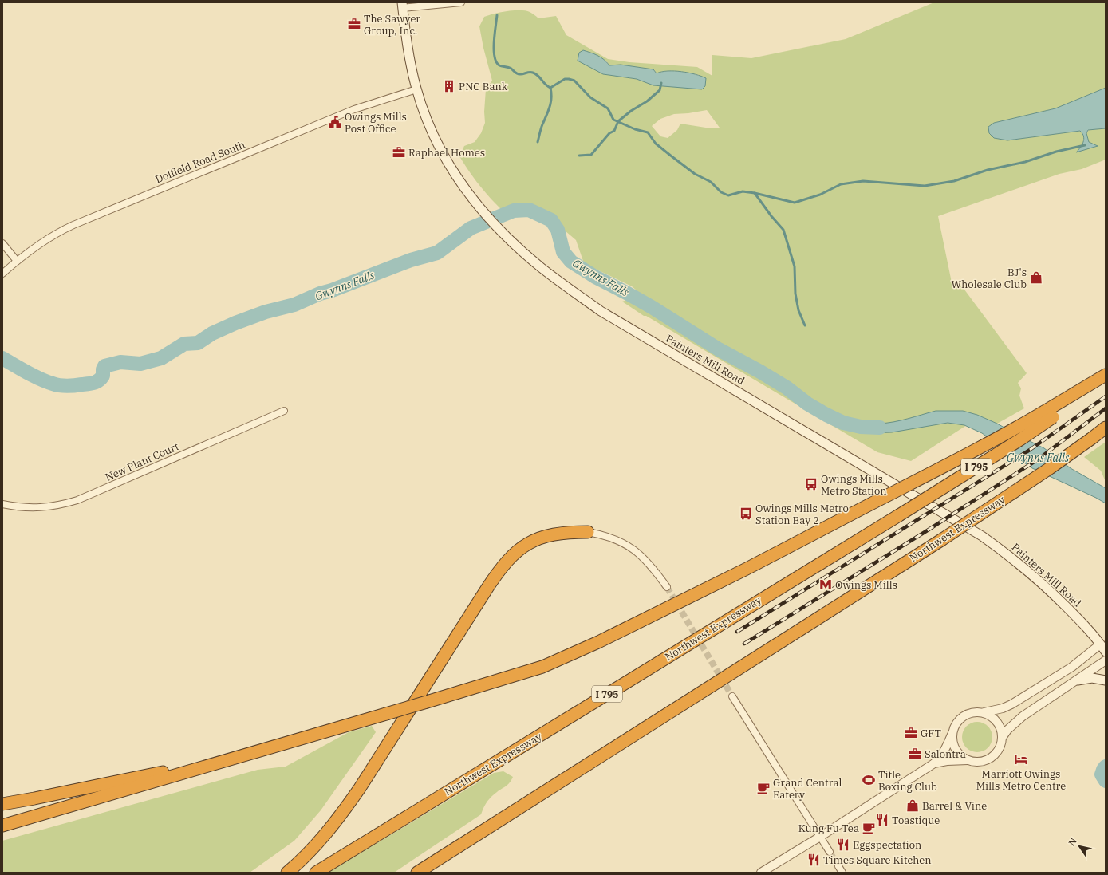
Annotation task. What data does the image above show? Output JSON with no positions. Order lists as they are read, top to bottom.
{
  "streets": {
    "highway": ["I 795", "Northwest Expressway"],
    "main road": ["Painters Mill Road"],
    "street": ["Dolfield Road South", "New Plant Court"]
  },
  "crossings": [
    ["Dolfield Road South", "Painters Mill Road"]
  ],
  "water": ["Gwynns Falls"],
  "places": {
    "office": [
      "The Sawyer Group, Inc.",
      "Raphael Homes",
      "GFT",
      "Salontra"
    ],
    "building": ["PNC Bank"],
    "public building": ["Owings Mills Post Office"],
    "shop": ["BJ's Wholesale Club", "Barrel & Vine"],
    "bus stop": ["Owings Mills Metro Station", "Owings Mills Metro Station Bay 2"],
    "metro station": ["Owings Mills"],
    "hotel": ["Marriott Owings Mills Metro Centre"],
    "sports": ["Title Boxing Club"],
    "cafe": ["Grand Central Eatery", "Kung Fu Tea"],
    "restaurant": ["Toastique", "Eggspectation", "Times Square Kitchen"]
  },
  "north": "top left"
}
